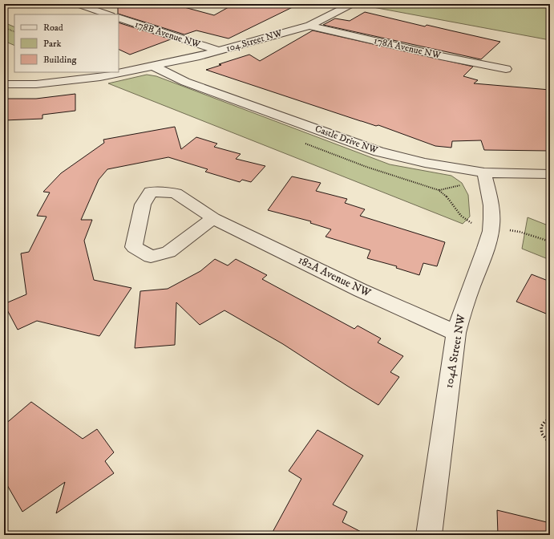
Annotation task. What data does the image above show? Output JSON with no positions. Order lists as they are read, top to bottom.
{
  "streets": {
    "street": [
      "178B Avenue NW",
      "104 Street NW",
      "178A Avenue NW",
      "Castle Drive NW",
      "182A Avenue NW",
      "104A Street NW"
    ]
  },
  "crossings": [
    ["178B Avenue NW", "104 Street NW"],
    ["104 Street NW", "178A Avenue NW"],
    ["104 Street NW", "Castle Drive NW"],
    ["Castle Drive NW", "104A Street NW"],
    ["182A Avenue NW", "104A Street NW"]
  ],
  "legend": ["Road", "Park", "Building"]
}
